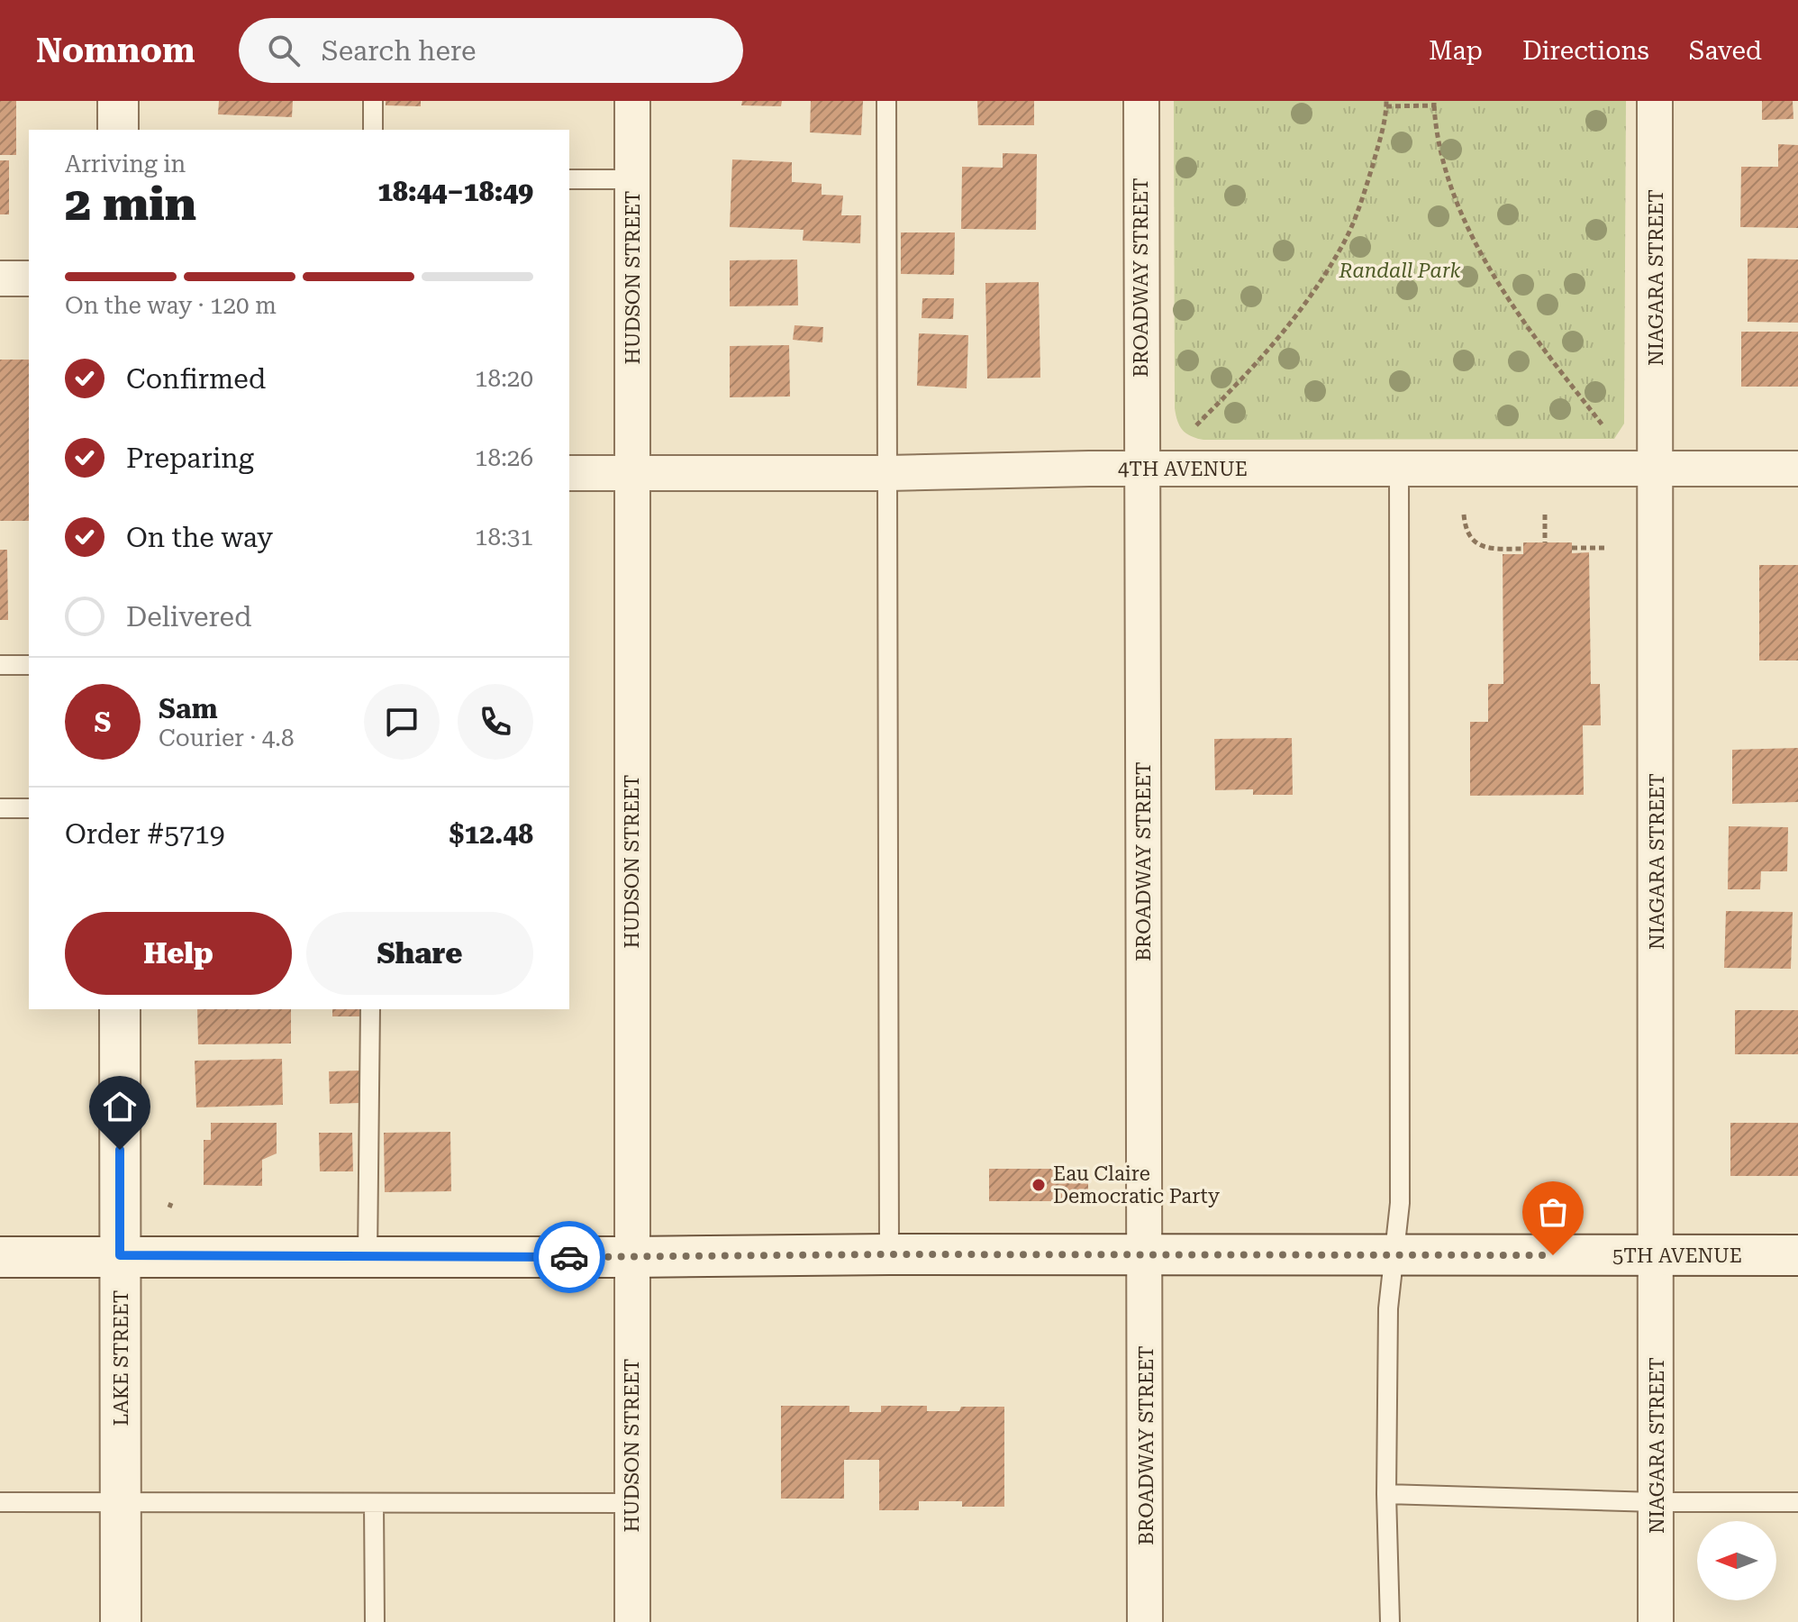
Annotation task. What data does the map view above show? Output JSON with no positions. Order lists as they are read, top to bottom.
{
  "streets": {
    "main road": ["5TH AVENUE", "LAKE STREET"],
    "street": [
      "HUDSON STREET",
      "BROADWAY STREET",
      "NIAGARA STREET",
      "4TH AVENUE"
    ]
  },
  "crossings": [
    ["HUDSON STREET", "4TH AVENUE"],
    ["HUDSON STREET", "5TH AVENUE"],
    ["BROADWAY STREET", "4TH AVENUE"],
    ["BROADWAY STREET", "5TH AVENUE"],
    ["NIAGARA STREET", "4TH AVENUE"],
    ["NIAGARA STREET", "5TH AVENUE"],
    ["5TH AVENUE", "LAKE STREET"]
  ],
  "parks": ["Randall Park"],
  "places": ["Eau Claire Democratic Party"],
  "north": "left",
  "page": {
    "header": "Nomnom",
    "search": "Search here",
    "nav": ["Map", "Directions", "Saved"],
    "heading": ["2 min", "Arriving in", "18:44–18:49"],
    "panel": [
      "Sam",
      "Courier · 4.8",
      "Order #5719",
      "$12.48"
    ],
    "bar": "On the way · 120 m",
    "list": [
      ["Confirmed", "18:20"],
      ["Preparing", "18:26"],
      ["On the way", "18:31"],
      "Delivered"
    ],
    "round": "S",
    "buttons": ["Help", "Share"]
  }
}
